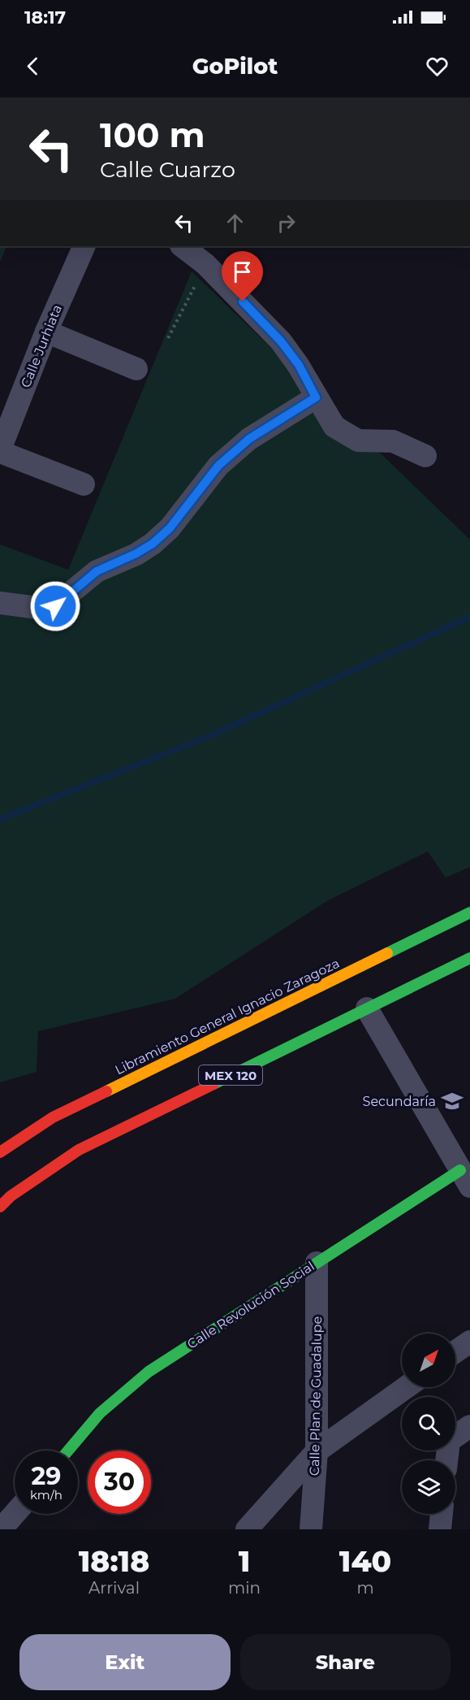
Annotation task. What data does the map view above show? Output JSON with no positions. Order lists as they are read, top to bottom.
{
  "streets": {
    "main road": ["Libramiento General Ignacio Zaragoza", "MEX 120", "Calle Revolución Social"],
    "street": ["Calle Jurhiata", "Calle Plan de Guadalupe"]
  },
  "crossings": [
    ["Calle Revolución Social", "Calle Plan de Guadalupe"]
  ],
  "places": {
    "school or university": ["Secundaría"]
  },
  "north": "top right",
  "page": {
    "status": "18:17",
    "header": "GoPilot",
    "turn": ["100 m", "Calle Cuarzo"],
    "speed": "29 km/h",
    "limit": "30",
    "eta": [
      "18:18",
      "Arrival",
      "1",
      "min",
      "140",
      "m"
    ],
    "buttons": ["Exit", "Share"]
  }
}
